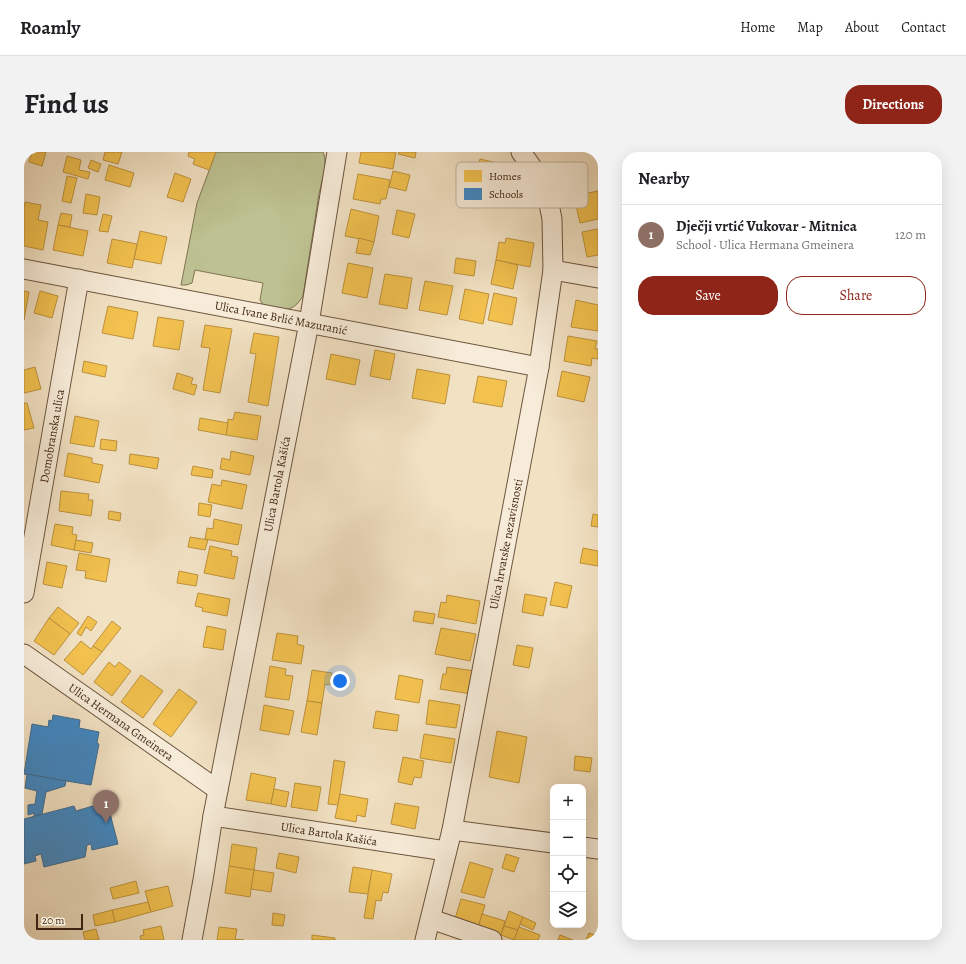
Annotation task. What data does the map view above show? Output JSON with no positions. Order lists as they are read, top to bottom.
{
  "streets": {
    "street": [
      "Ulica Ivane Brlić Mazuranić",
      "Domobranska ulica",
      "Ulica Bartola Kašića",
      "Ulica hrvatske nezavisnosti",
      "Ulica Hermana Gmeinera"
    ]
  },
  "crossings": [
    ["Ulica Ivane Brlić Mazuranić", "Domobranska ulica"],
    ["Ulica Ivane Brlić Mazuranić", "Ulica Bartola Kašića"],
    ["Ulica Ivane Brlić Mazuranić", "Ulica hrvatske nezavisnosti"],
    ["Ulica Bartola Kašića", "Ulica hrvatske nezavisnosti"],
    ["Ulica Bartola Kašića", "Ulica Hermana Gmeinera"]
  ],
  "legend": ["Homes", "Schools"],
  "scale_bar": "20 m",
  "page": {
    "header": "Roamly",
    "nav": [
      "Home",
      "Map",
      "About",
      "Contact"
    ],
    "title": "Find us",
    "buttons": [
      "Directions",
      ["Save", "Share"]
    ],
    "heading": "Nearby",
    "list": [
      {
        "mark": "1",
        "name": "Dječji vrtić Vukovar - Mitnica",
        "note": "School · Ulica Hermana Gmeinera",
        "value": "120 m"
      }
    ],
    "map_buttons": ["+", "−"],
    "pins": "1",
    "scale": "20 m"
  }
}
